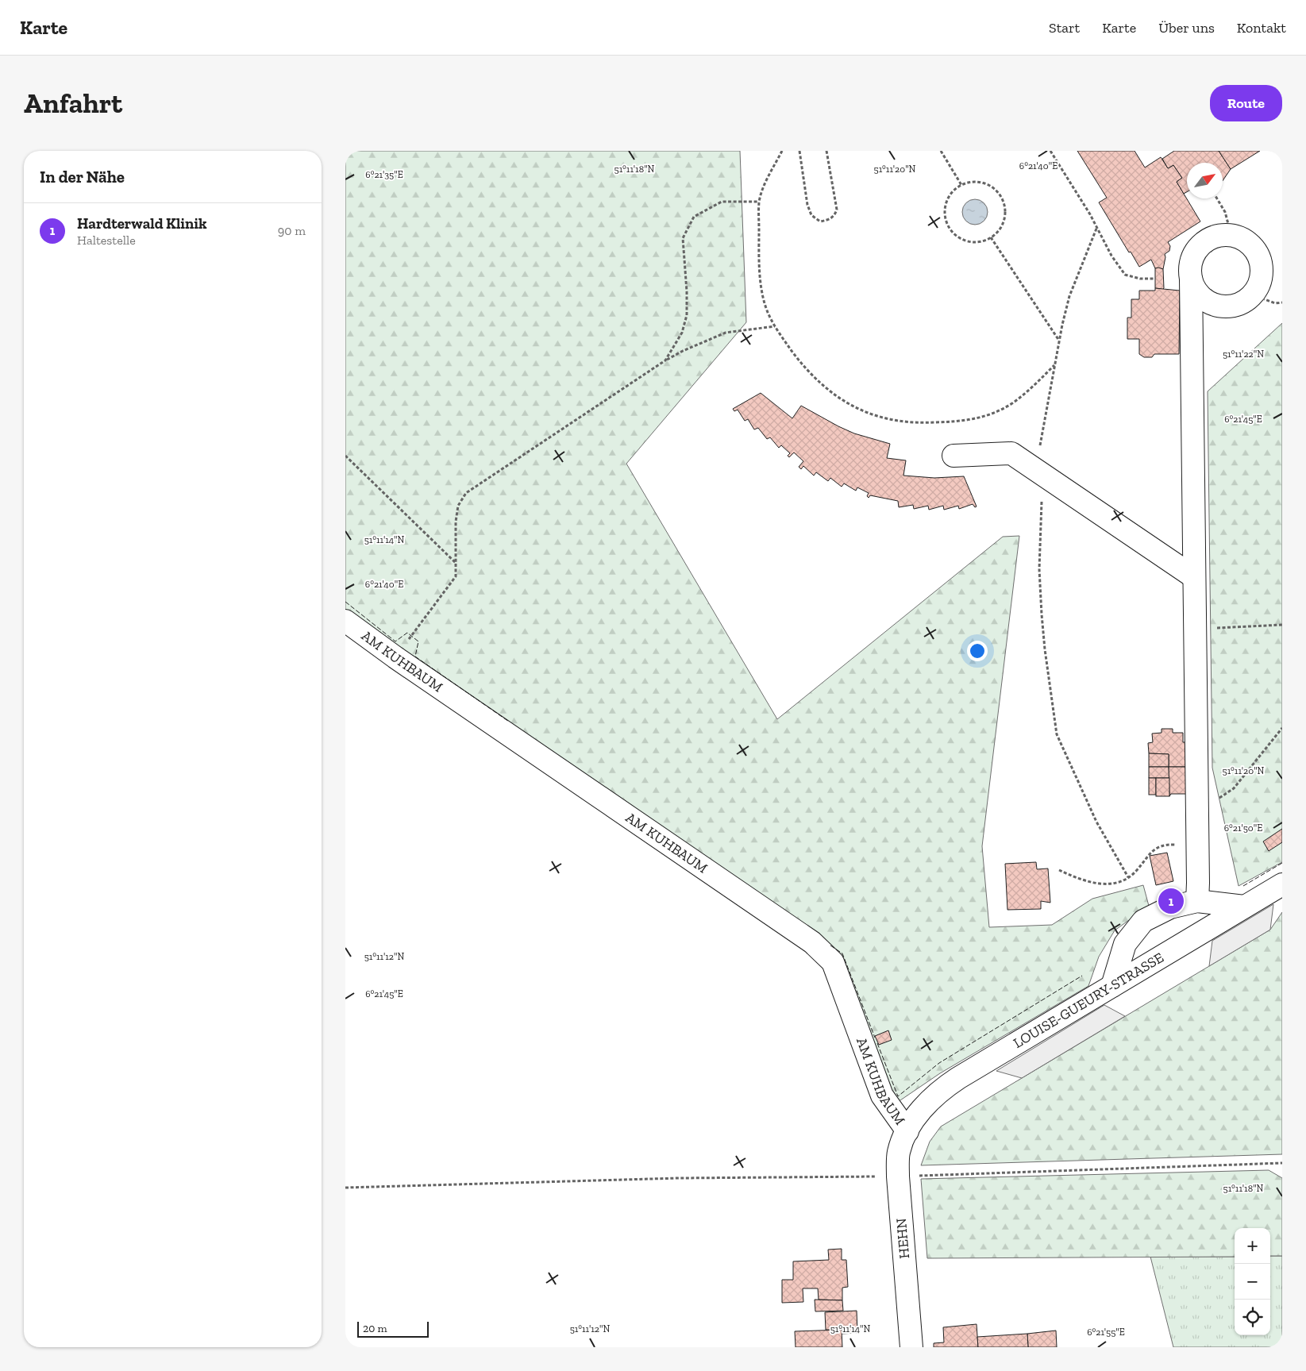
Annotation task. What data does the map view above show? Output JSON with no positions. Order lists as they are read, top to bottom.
{
  "streets": {
    "street": ["AM KUHBAUM", "LOUISE-GUEURY-STRASSE", "HEHN"]
  },
  "crossings": [
    ["AM KUHBAUM", "LOUISE-GUEURY-STRASSE"],
    ["AM KUHBAUM", "HEHN"],
    ["LOUISE-GUEURY-STRASSE", "HEHN"]
  ],
  "scale_bar": "20 m",
  "north": "top right",
  "page": {
    "header": "Karte",
    "nav": [
      "Start",
      "Karte",
      "Über uns",
      "Kontakt"
    ],
    "buttons": "Route",
    "title": "Anfahrt",
    "heading": "In der Nähe",
    "list": [
      {
        "mark": "1",
        "name": "Hardterwald Klinik",
        "note": "Haltestelle",
        "value": "90 m"
      }
    ],
    "pins": "1",
    "map_buttons": ["+", "−"],
    "scale": "20 m"
  },
  "coordinates": [
    "6°21'40\"E",
    "51°11'18\"N",
    "51°11'20\"N",
    "6°21'35\"E",
    "51°11'22\"N",
    "6°21'45\"E",
    "51°11'14\"N",
    "6°21'50\"E",
    "51°11'12\"N",
    "6°21'55\"E"
  ]
}
